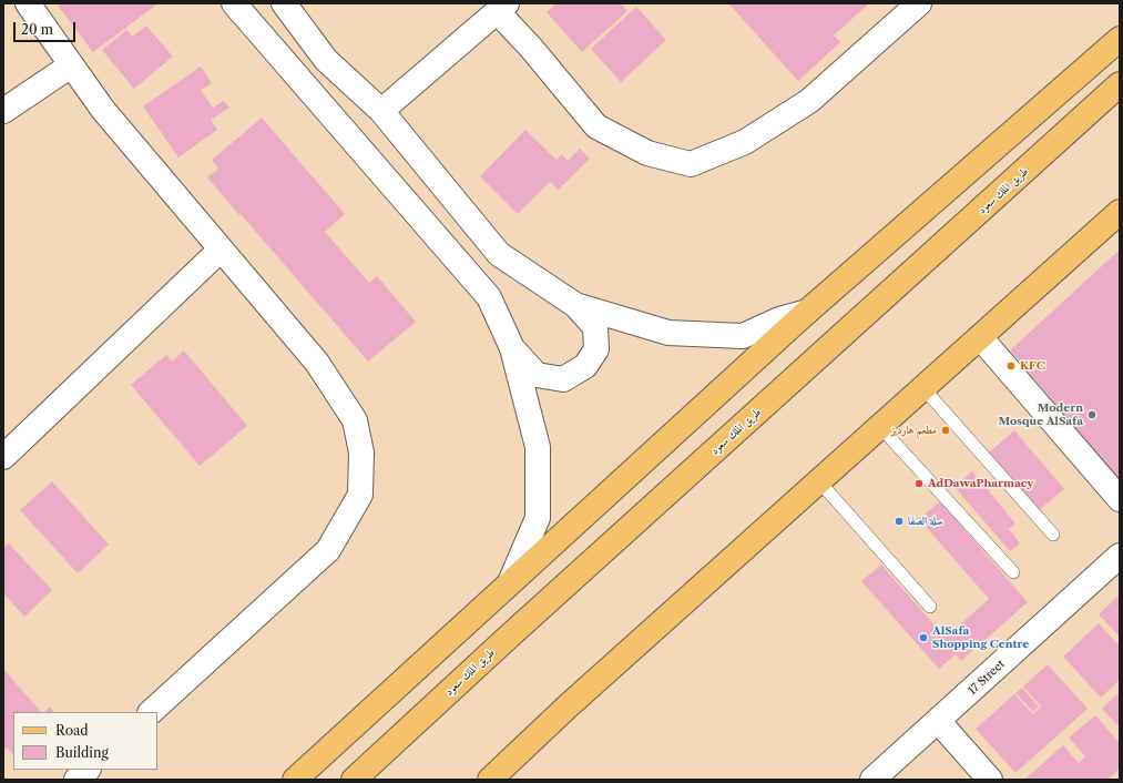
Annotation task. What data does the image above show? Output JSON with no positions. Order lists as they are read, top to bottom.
{
  "streets": {
    "main road": ["طريق الملك سعود"],
    "street": ["17 Street"]
  },
  "places": [
    "KFC",
    "Modern Mosque AlSafa",
    "مطعم هارديز",
    "AdDawaPharmacy",
    "سلة الصفا",
    "AlSafa Shopping Centre"
  ],
  "legend": ["Road", "Building"],
  "scale_bar": "20 m"
}
